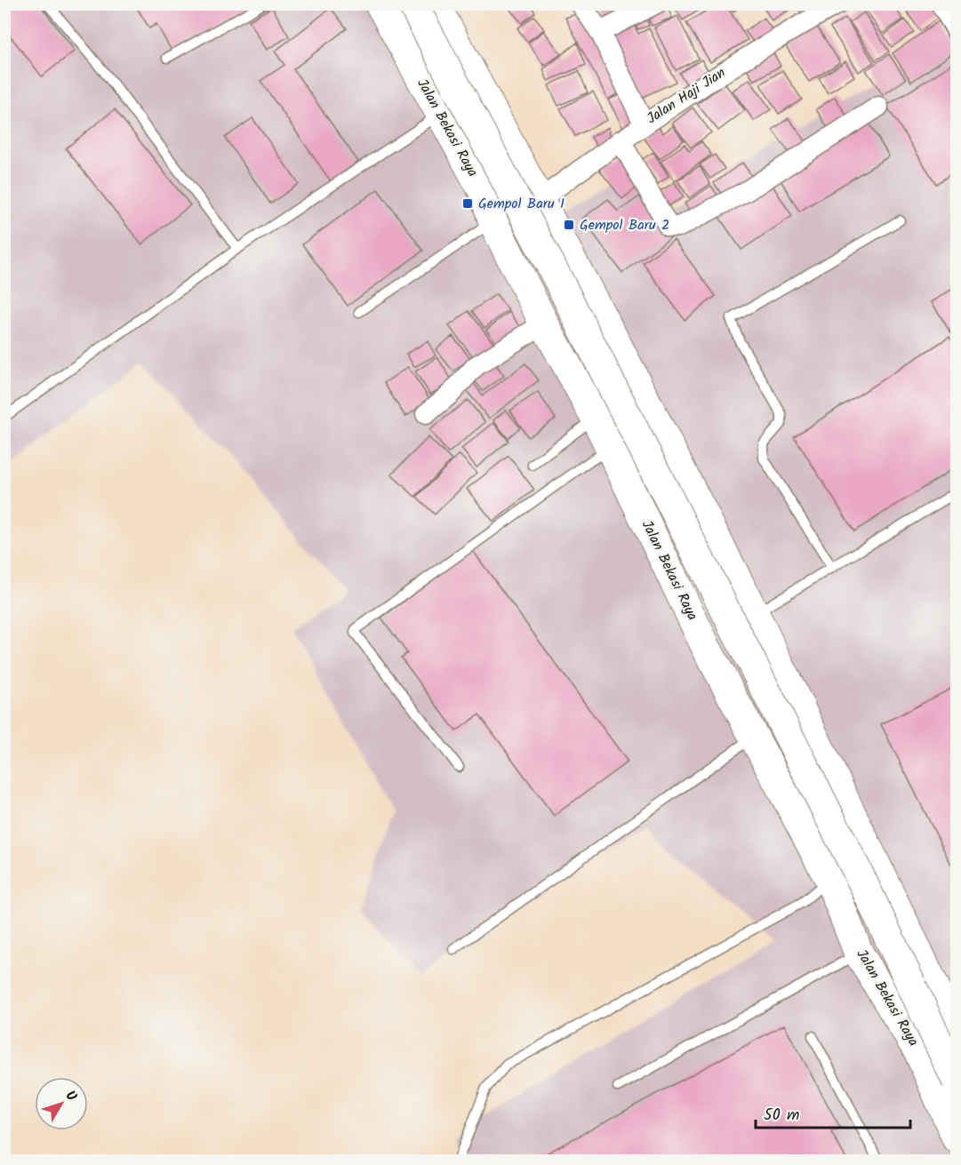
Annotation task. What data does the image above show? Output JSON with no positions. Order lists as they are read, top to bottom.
{
  "streets": {
    "highway": ["Jalan Bekasi Raya"],
    "street": ["Jalan Haji Jian"]
  },
  "places": {
    "transit": ["Gempol Baru 1", "Gempol Baru 2"]
  },
  "scale_bar": "50 m",
  "north": "top right"
}
